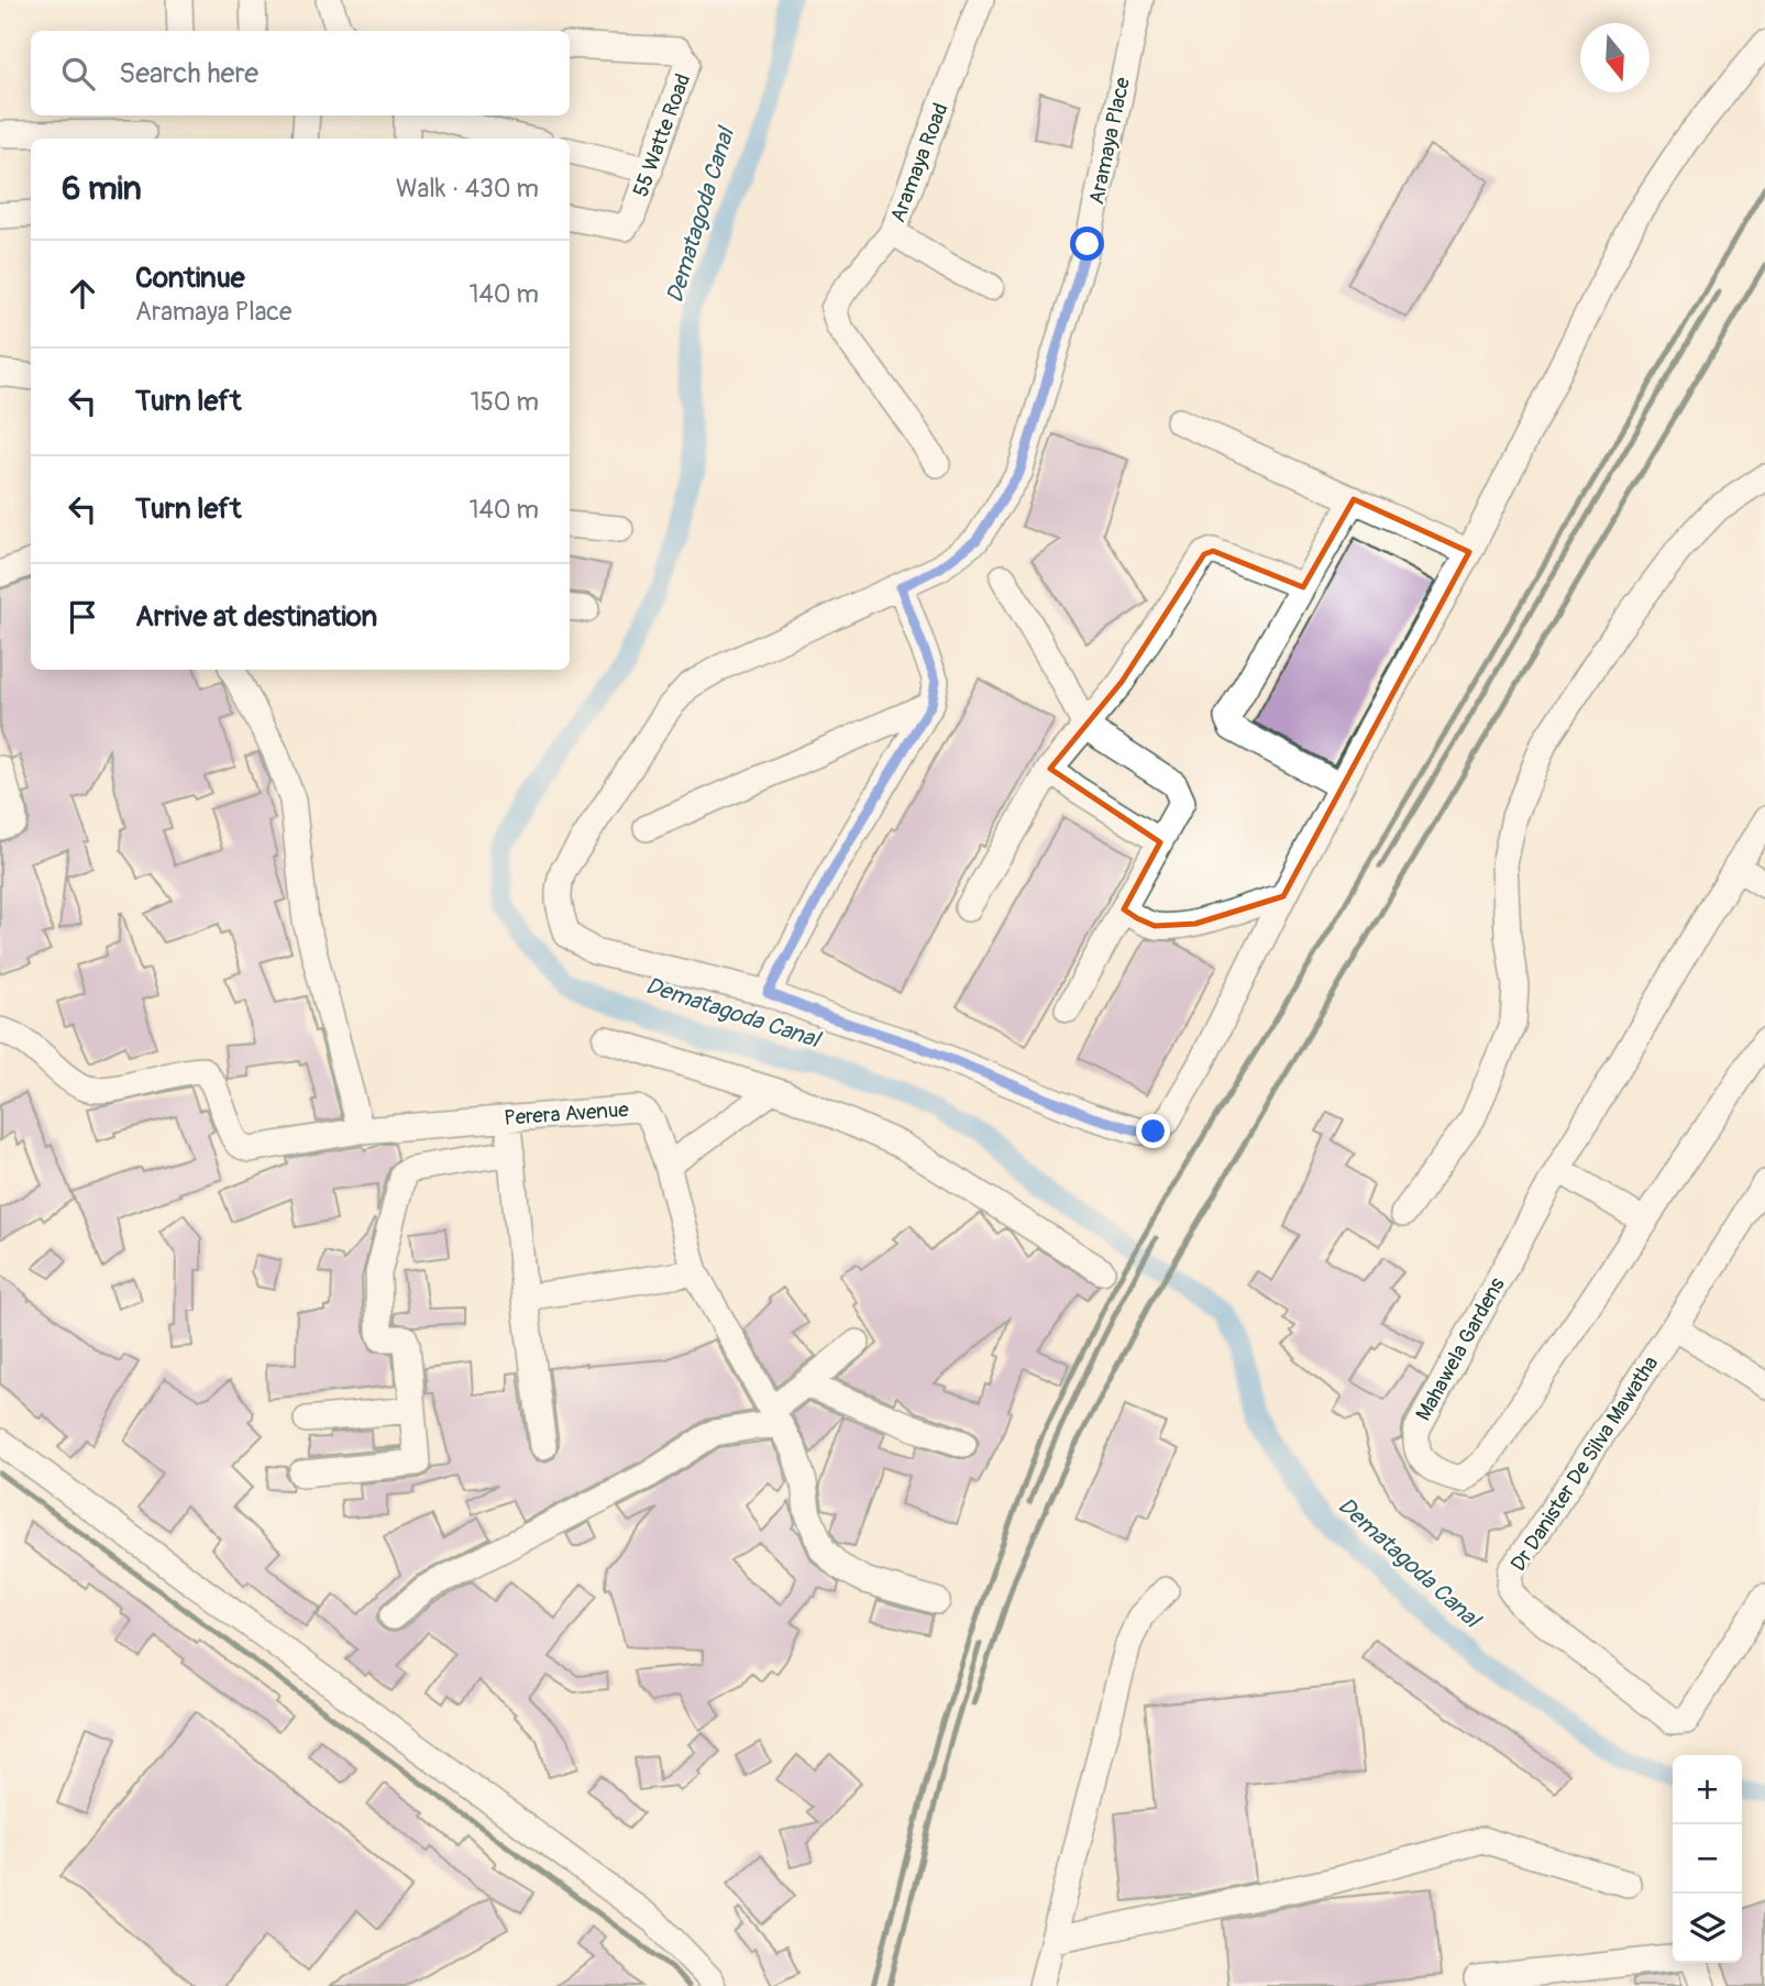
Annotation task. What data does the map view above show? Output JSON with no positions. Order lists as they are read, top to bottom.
{
  "streets": {
    "street": [
      "55 Watte Road",
      "Aramaya Place",
      "Aramaya Road",
      "Perera Avenue",
      "Mahawela Gardens",
      "Dr Danister De Silva Mawatha"
    ]
  },
  "water": ["Dematagoda Canal"],
  "north": "bottom",
  "page": {
    "search": "Search here",
    "heading": ["6 min", "Walk · 430 m"],
    "list": [
      ["Continue", "Aramaya Place", "140 m"],
      ["Turn left", "150 m"],
      ["Turn left", "140 m"],
      "Arrive at destination"
    ],
    "map_buttons": ["+", "−"]
  }
}
